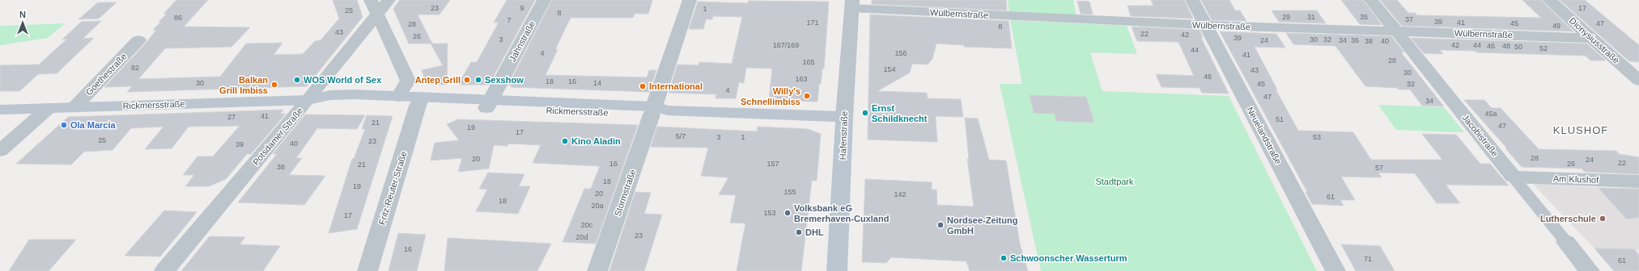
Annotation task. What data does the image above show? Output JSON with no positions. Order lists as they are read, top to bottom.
{
  "streets": {
    "main road": ["Rickmersstraße", "Hafenstraße"],
    "street": [
      "Wülbernstraße",
      "Dionysiusstraße",
      "Jahnstraße",
      "Goethestraße",
      "Neuelandstraße",
      "Jacobistraße",
      "Potsdamer Straße",
      "Am Klushof",
      "Fritz-Reuter-Straße",
      "Stormstraße"
    ]
  },
  "crossings": [
    ["Wülbernstraße", "Dionysiusstraße"],
    ["Wülbernstraße", "Hafenstraße"],
    ["Wülbernstraße", "Neuelandstraße"],
    ["Wülbernstraße", "Jacobistraße"],
    ["Jahnstraße", "Rickmersstraße"],
    ["Goethestraße", "Rickmersstraße"],
    ["Rickmersstraße", "Hafenstraße"],
    ["Rickmersstraße", "Potsdamer Straße"],
    ["Rickmersstraße", "Fritz-Reuter-Straße"],
    ["Rickmersstraße", "Stormstraße"],
    ["Jacobistraße", "Am Klushof"]
  ],
  "districts": ["KLUSHOF"],
  "parks": ["Stadtpark"],
  "places": [
    "WOS World of Sex",
    "Antep Grill",
    "Sexshow",
    "Balkan Grill Imbiss",
    "International",
    "Willy's Schnellimbiss",
    "Ernst Schildknecht",
    "Ola Marcia",
    "Kino Aladin",
    "Volksbank eG Bremerhaven-Cuxland",
    "Lutherschule",
    "Nordsee-Zeitung GmbH",
    "DHL",
    "Schwoonscher Wasserturm"
  ],
  "house_numbers": [
    "23",
    "9",
    "17",
    "1",
    "25",
    "8",
    "29",
    "31",
    "35",
    "86",
    "37",
    "7",
    "39",
    "171",
    "41",
    "45",
    "47",
    "28",
    "49",
    "8",
    "43",
    "22",
    "42",
    "26",
    "39",
    "3",
    "30",
    "32",
    "24",
    "34",
    "36",
    "38",
    "40",
    "167/169",
    "42",
    "44",
    "46",
    "48",
    "50",
    "52",
    "44",
    "4",
    "156",
    "41",
    "28",
    "165",
    "82",
    "154",
    "43",
    "30",
    "46",
    "163",
    "18",
    "16",
    "30",
    "14",
    "45",
    "32",
    "4",
    "47",
    "34",
    "45a",
    "41",
    "27",
    "51",
    "21",
    "47",
    "19",
    "17",
    "5/7",
    "3",
    "1",
    "53",
    "35",
    "23",
    "40",
    "39",
    "28",
    "20",
    "24",
    "22",
    "16",
    "157",
    "26",
    "21",
    "38",
    "57",
    "18",
    "19",
    "155",
    "20",
    "142",
    "61",
    "18",
    "20a",
    "153",
    "17",
    "20c",
    "23",
    "20d",
    "16",
    "71",
    "61"
  ],
  "north": "top"
}
